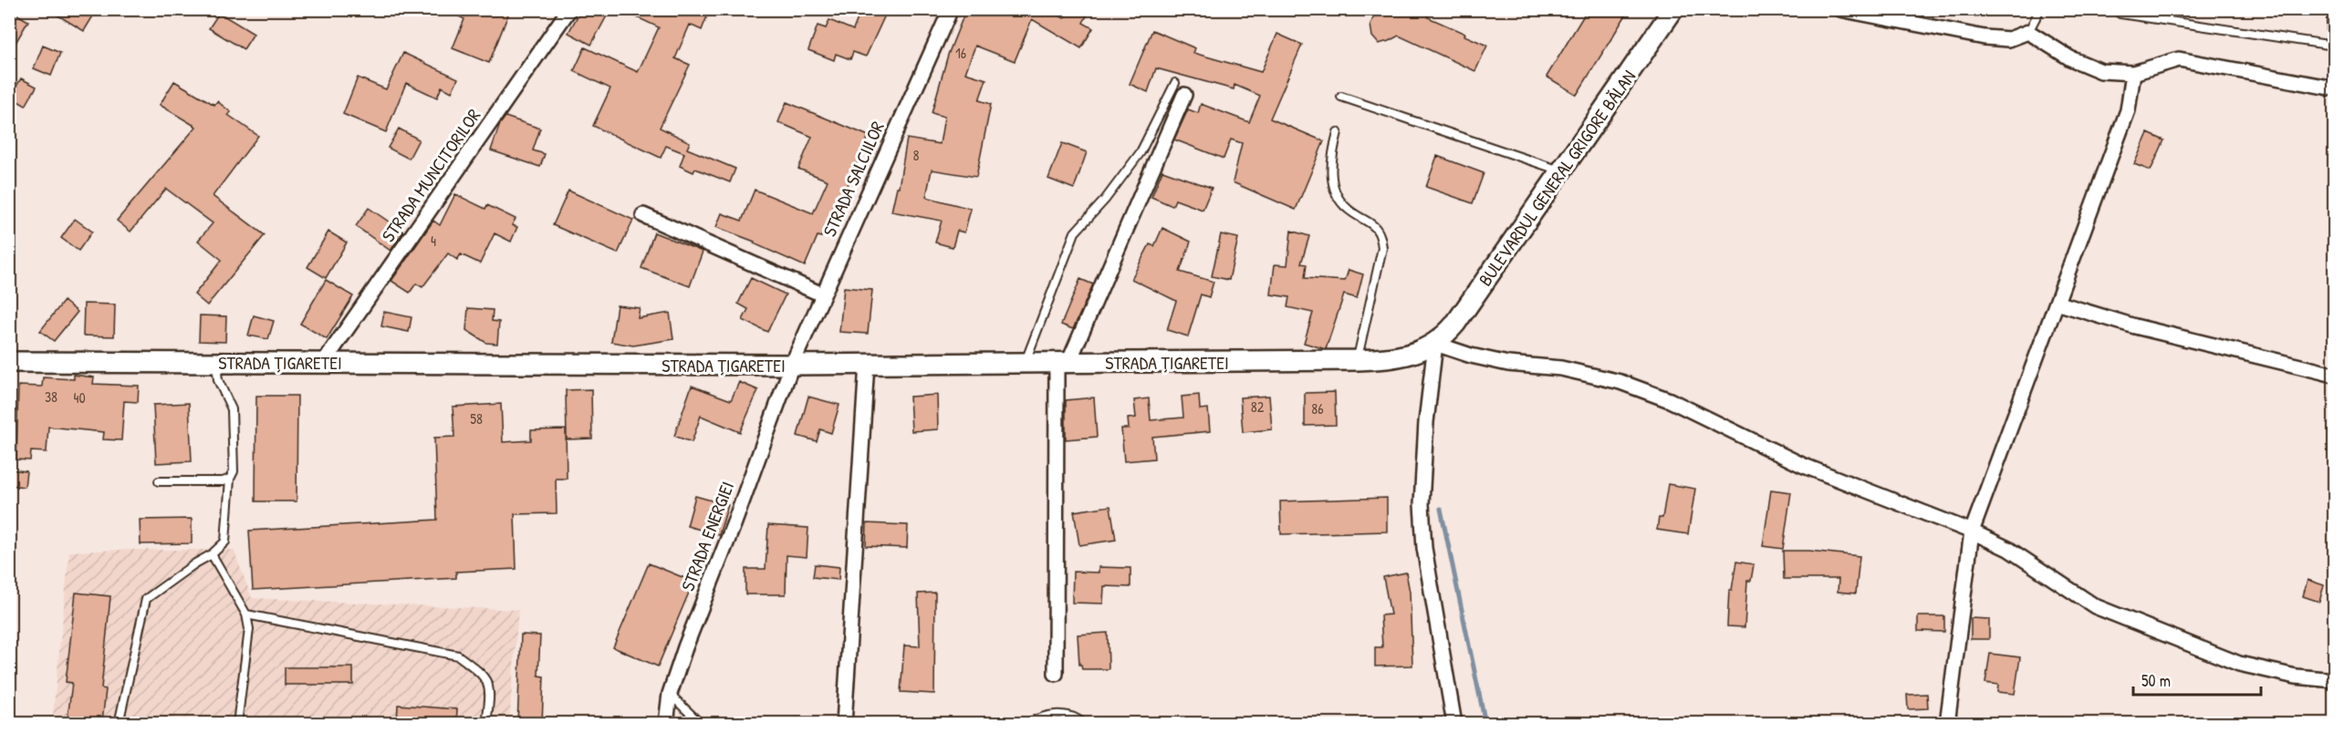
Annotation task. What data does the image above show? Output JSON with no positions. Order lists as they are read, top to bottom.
{
  "streets": {
    "main road": ["BULEVARDUL GENERAL GRIGORE BĂLAN", "STRADA ȚIGARETEI"],
    "street": ["STRADA MUNCITORILOR", "STRADA SALCIILOR", "STRADA ENERGIEI"]
  },
  "crossings": [
    ["STRADA MUNCITORILOR", "STRADA ȚIGARETEI"],
    ["BULEVARDUL GENERAL GRIGORE BĂLAN", "STRADA ȚIGARETEI"],
    ["STRADA SALCIILOR", "STRADA ȚIGARETEI"],
    ["STRADA SALCIILOR", "STRADA ENERGIEI"],
    ["STRADA ȚIGARETEI", "STRADA ENERGIEI"]
  ],
  "house_numbers": [
    "16",
    "8",
    "4",
    "38",
    "40",
    "82",
    "86",
    "58"
  ],
  "scale_bar": "50 m"
}
